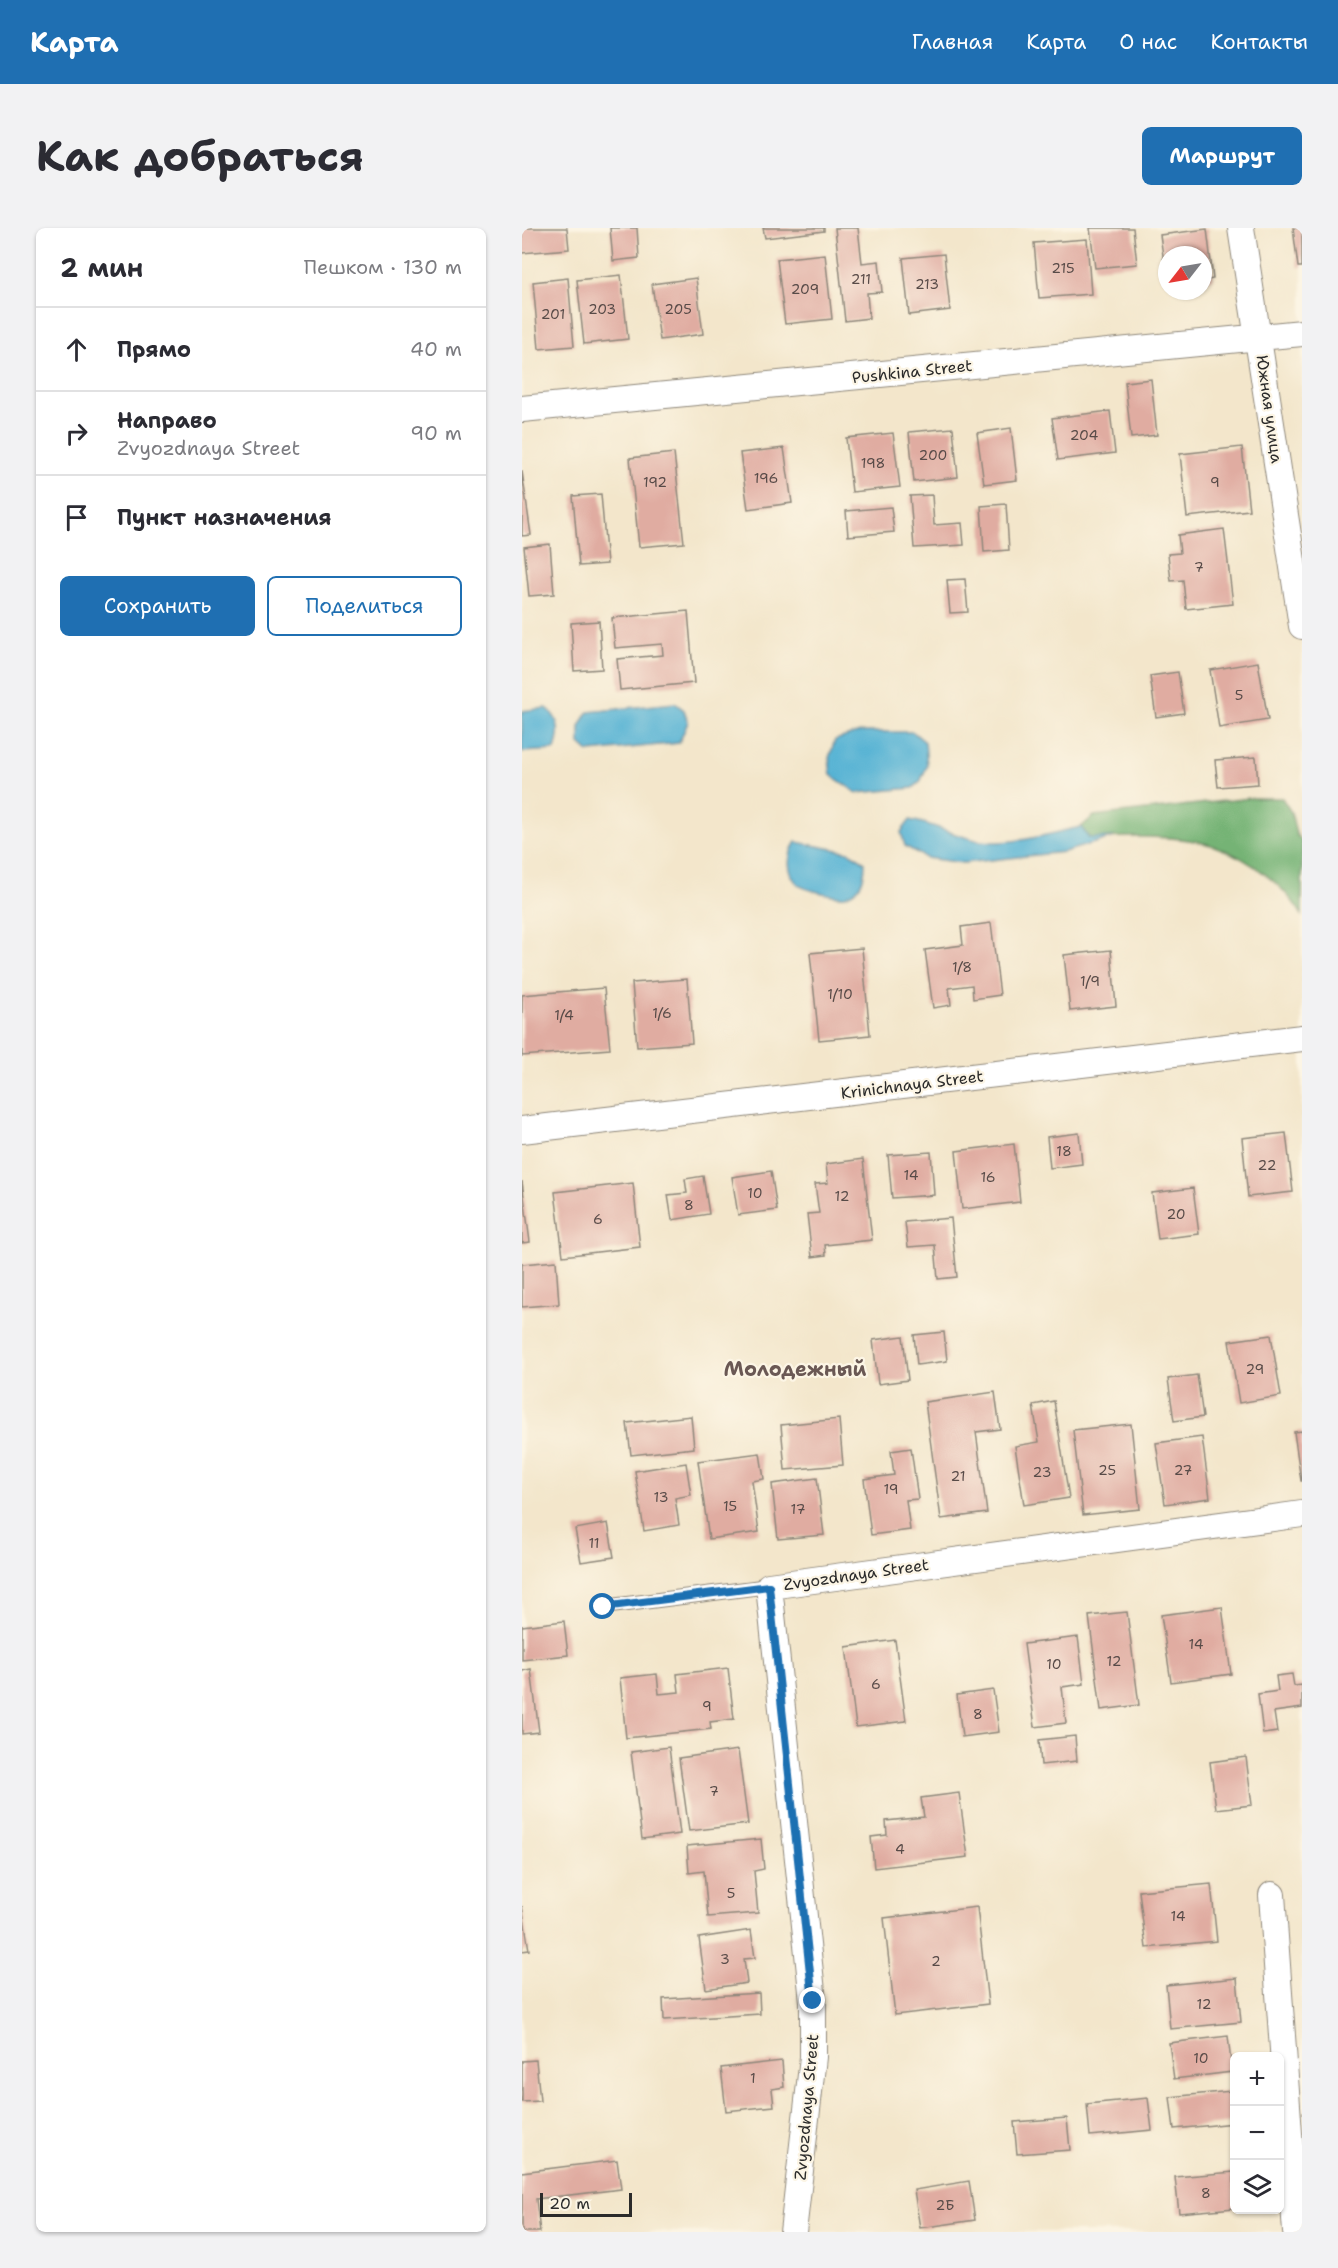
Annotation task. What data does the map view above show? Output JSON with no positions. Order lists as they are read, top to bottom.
{
  "streets": {
    "street": [
      "Pushkina Street",
      "Южная улица",
      "Krinichnaya Street",
      "Zvyozdnaya Street"
    ]
  },
  "crossings": [
    ["Pushkina Street", "Южная улица"]
  ],
  "districts": ["Молодежный"],
  "house_numbers": [
    "215",
    "211",
    "213",
    "209",
    "203",
    "205",
    "201",
    "204",
    "200",
    "198",
    "196",
    "192",
    "9",
    "7",
    "5",
    "1/8",
    "1/9",
    "1/10",
    "1/6",
    "1/4",
    "18",
    "22",
    "14",
    "16",
    "10",
    "12",
    "8",
    "20",
    "6",
    "29",
    "25",
    "27",
    "23",
    "21",
    "19",
    "13",
    "15",
    "17",
    "11",
    "14",
    "12",
    "10",
    "6",
    "9",
    "8",
    "7",
    "4",
    "5",
    "14",
    "3",
    "2",
    "12",
    "10",
    "1",
    "8",
    "2Б"
  ],
  "scale_bar": "20 m",
  "north": "bottom left",
  "page": {
    "header": "Карта",
    "nav": [
      "Главная",
      "Карта",
      "О нас",
      "Контакты"
    ],
    "buttons": [
      "Маршрут",
      ["Сохранить", "Поделиться"]
    ],
    "title": "Как добраться",
    "heading": ["2 мин", "Пешком · 130 m"],
    "list": [
      ["Прямо", "40 m"],
      ["Направо", "Zvyozdnaya Street", "90 m"],
      "Пункт назначения"
    ],
    "map_buttons": ["+", "−"],
    "scale": "20 m"
  }
}
